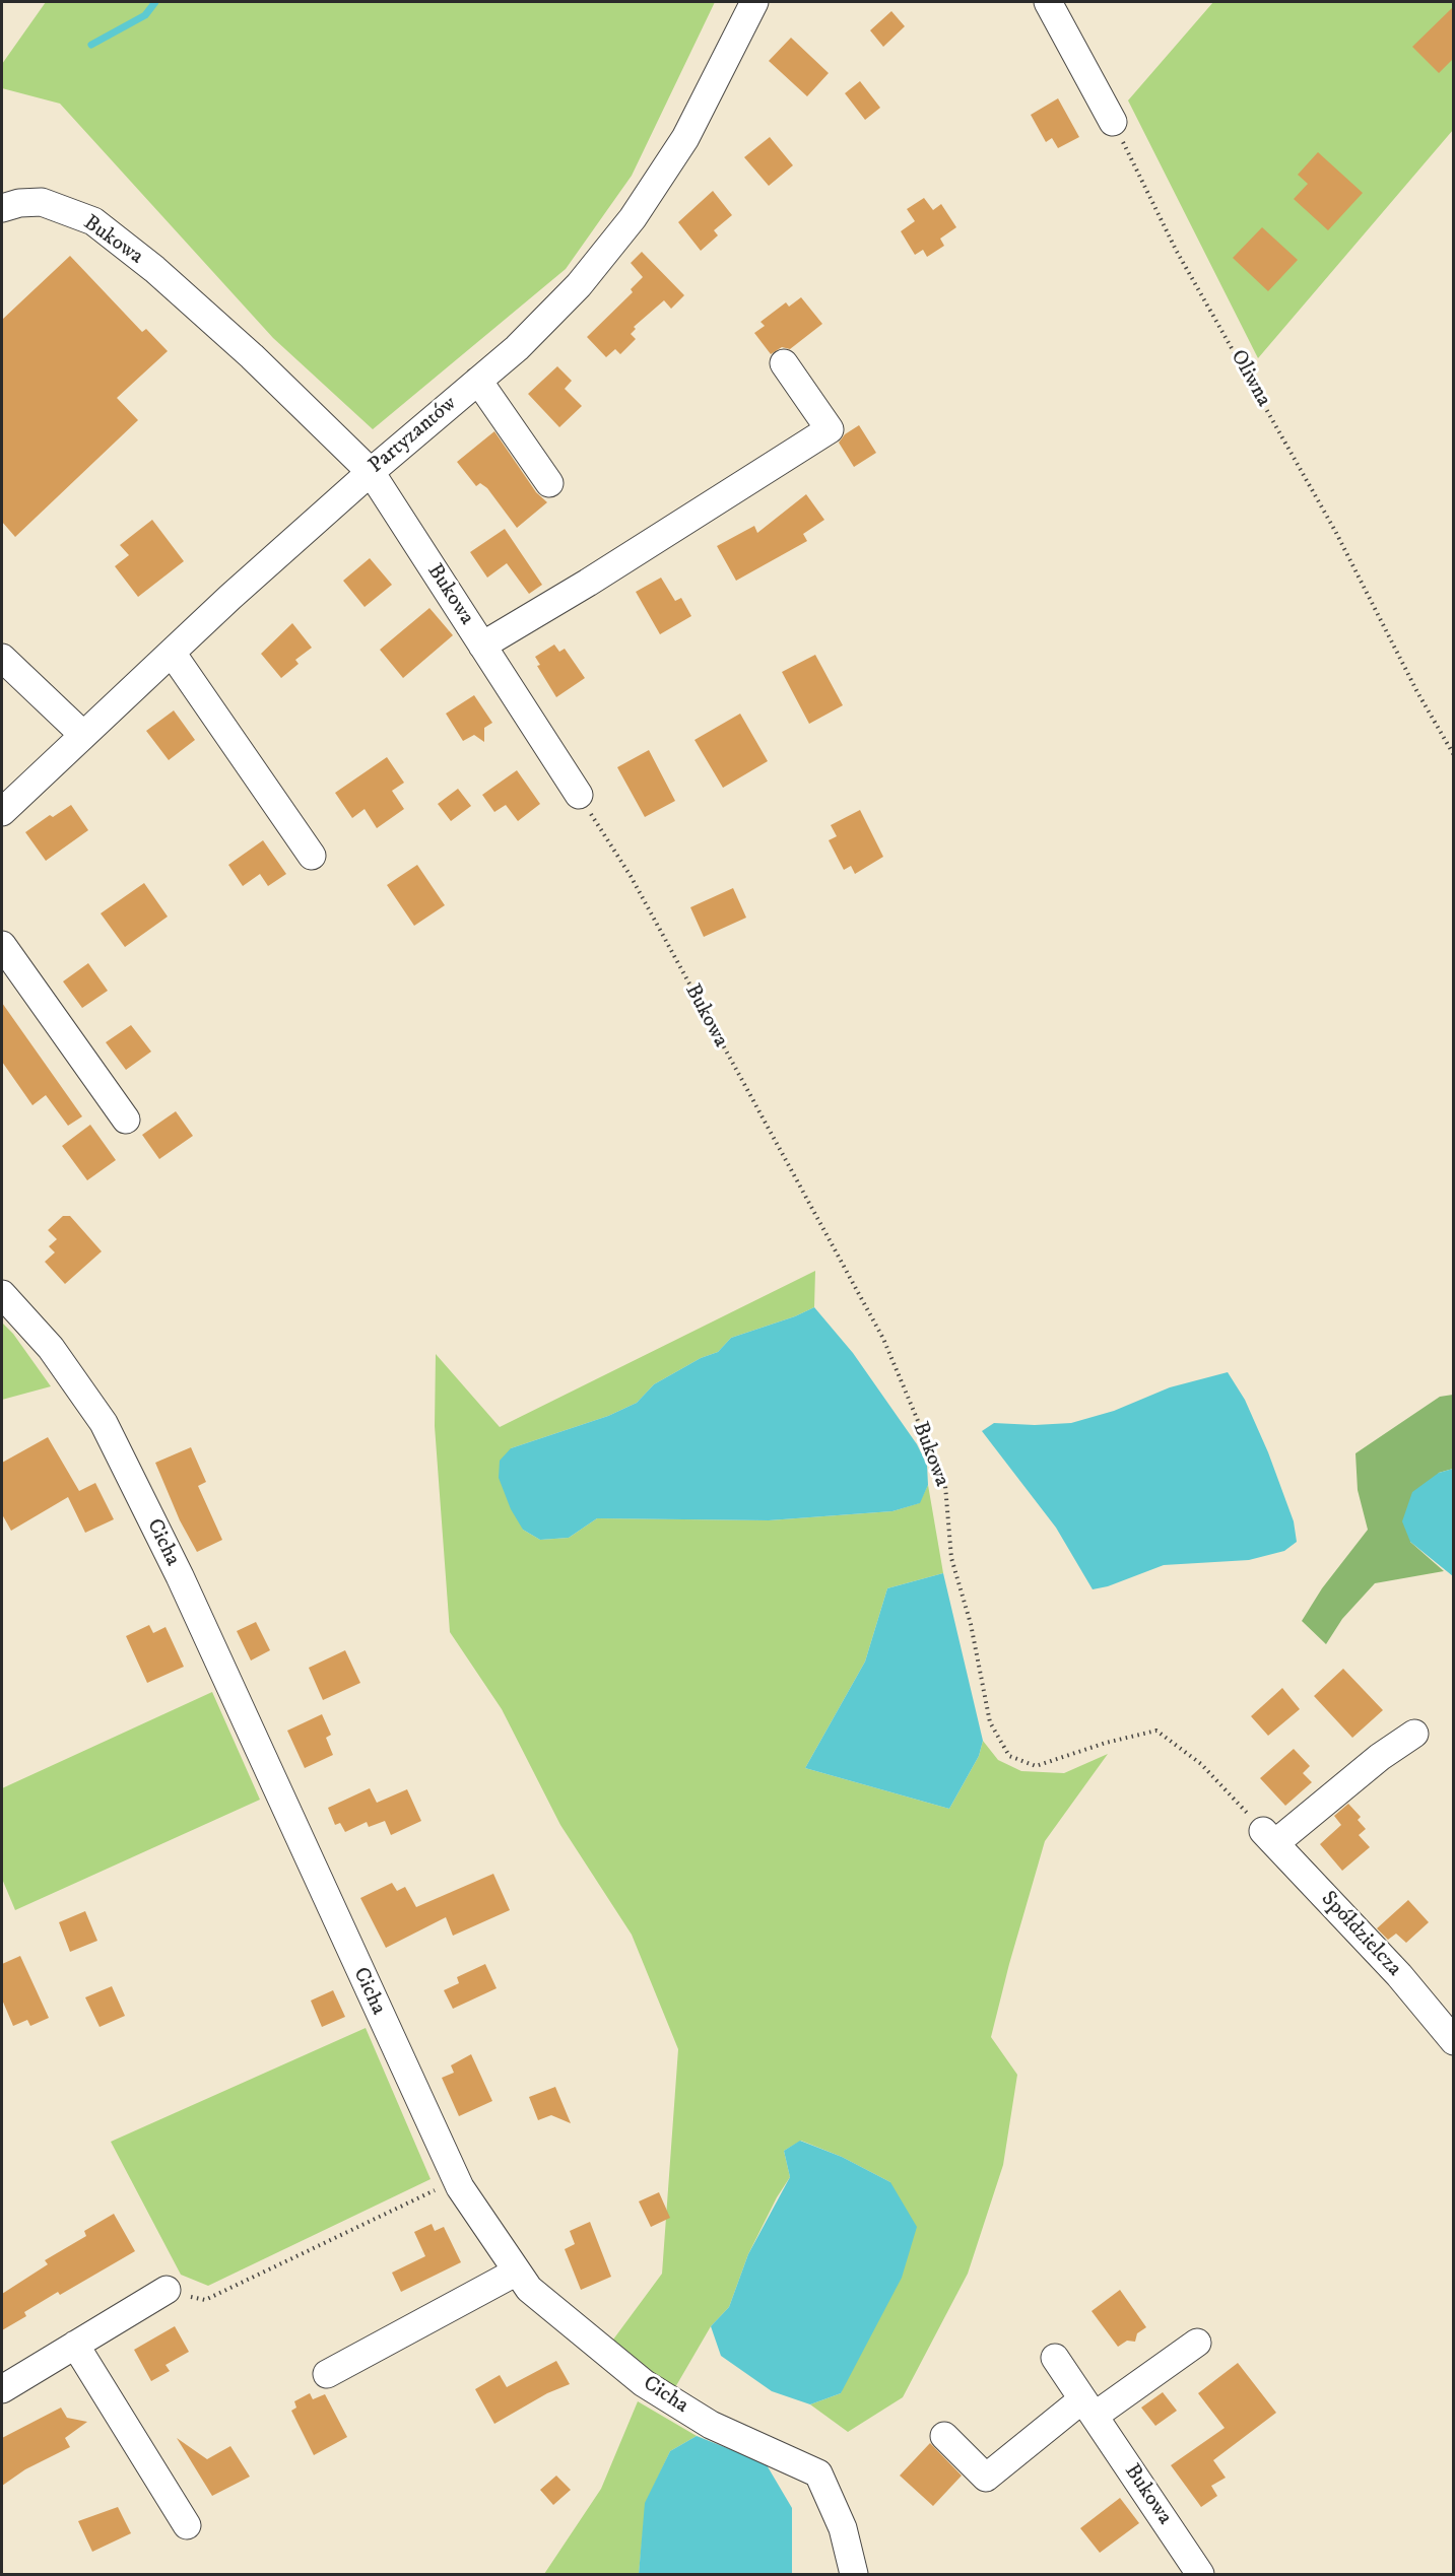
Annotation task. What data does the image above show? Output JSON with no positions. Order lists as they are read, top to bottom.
{
  "streets": {
    "street": [
      "Bukowa",
      "Partyzantów",
      "Cicha",
      "Spółdzielcza"
    ],
    "path": ["Oliwna"]
  },
  "crossings": [
    ["Bukowa", "Partyzantów"],
    ["Bukowa", "Spółdzielcza"]
  ]
}
